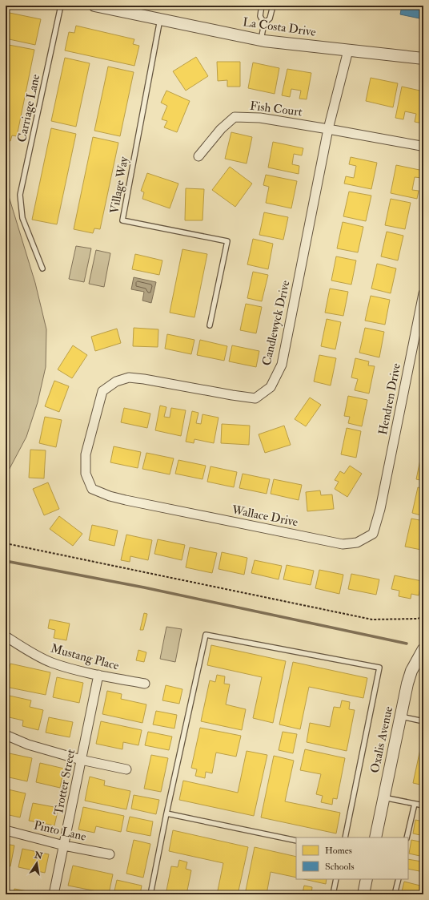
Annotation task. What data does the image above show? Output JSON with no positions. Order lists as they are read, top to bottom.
{
  "streets": {
    "street": [
      "La Costa Drive",
      "Fish Court",
      "Candlewyck Drive",
      "Hendren Drive",
      "Wallace Drive",
      "Mustang Place",
      "Oxalis Avenue",
      "Trotter Street",
      "Pinto Lane"
    ],
    "lane": ["Carriage Lane", "Village Way"]
  },
  "crossings": [
    ["La Costa Drive", "Village Way"],
    ["La Costa Drive", "Candlewyck Drive"],
    ["Fish Court", "Candlewyck Drive"],
    ["Candlewyck Drive", "Wallace Drive"],
    ["Hendren Drive", "Wallace Drive"],
    ["Mustang Place", "Trotter Street"],
    ["Trotter Street", "Pinto Lane"]
  ],
  "legend": ["Homes", "Schools"],
  "north": "top"
}
